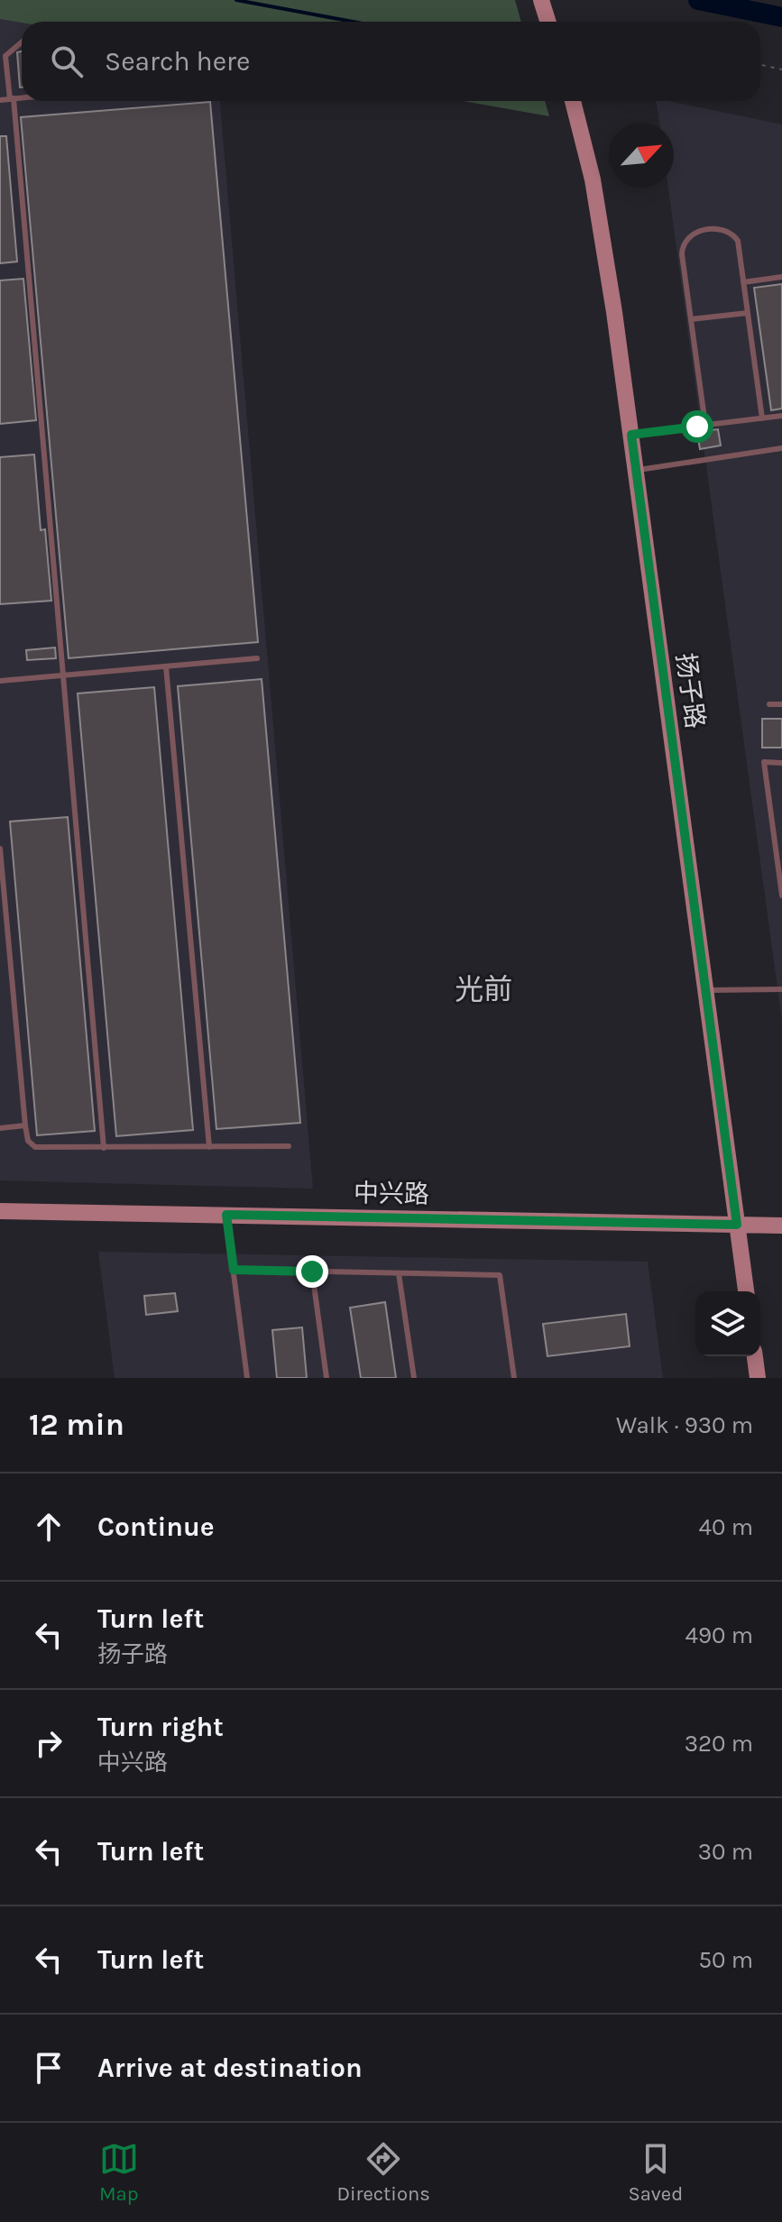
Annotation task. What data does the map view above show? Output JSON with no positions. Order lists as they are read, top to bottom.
{
  "streets": {
    "street": ["扬子路", "中兴路"]
  },
  "crossings": [
    ["扬子路", "中兴路"]
  ],
  "districts": ["光前"],
  "north": "top right",
  "page": {
    "search": "Search here",
    "heading": ["12 min", "Walk · 930 m"],
    "list": [
      ["Continue", "40 m"],
      ["Turn left", "扬子路", "490 m"],
      ["Turn right", "中兴路", "320 m"],
      ["Turn left", "30 m"],
      ["Turn left", "50 m"],
      "Arrive at destination"
    ],
    "nav": ["Map", "Directions", "Saved"]
  }
}
